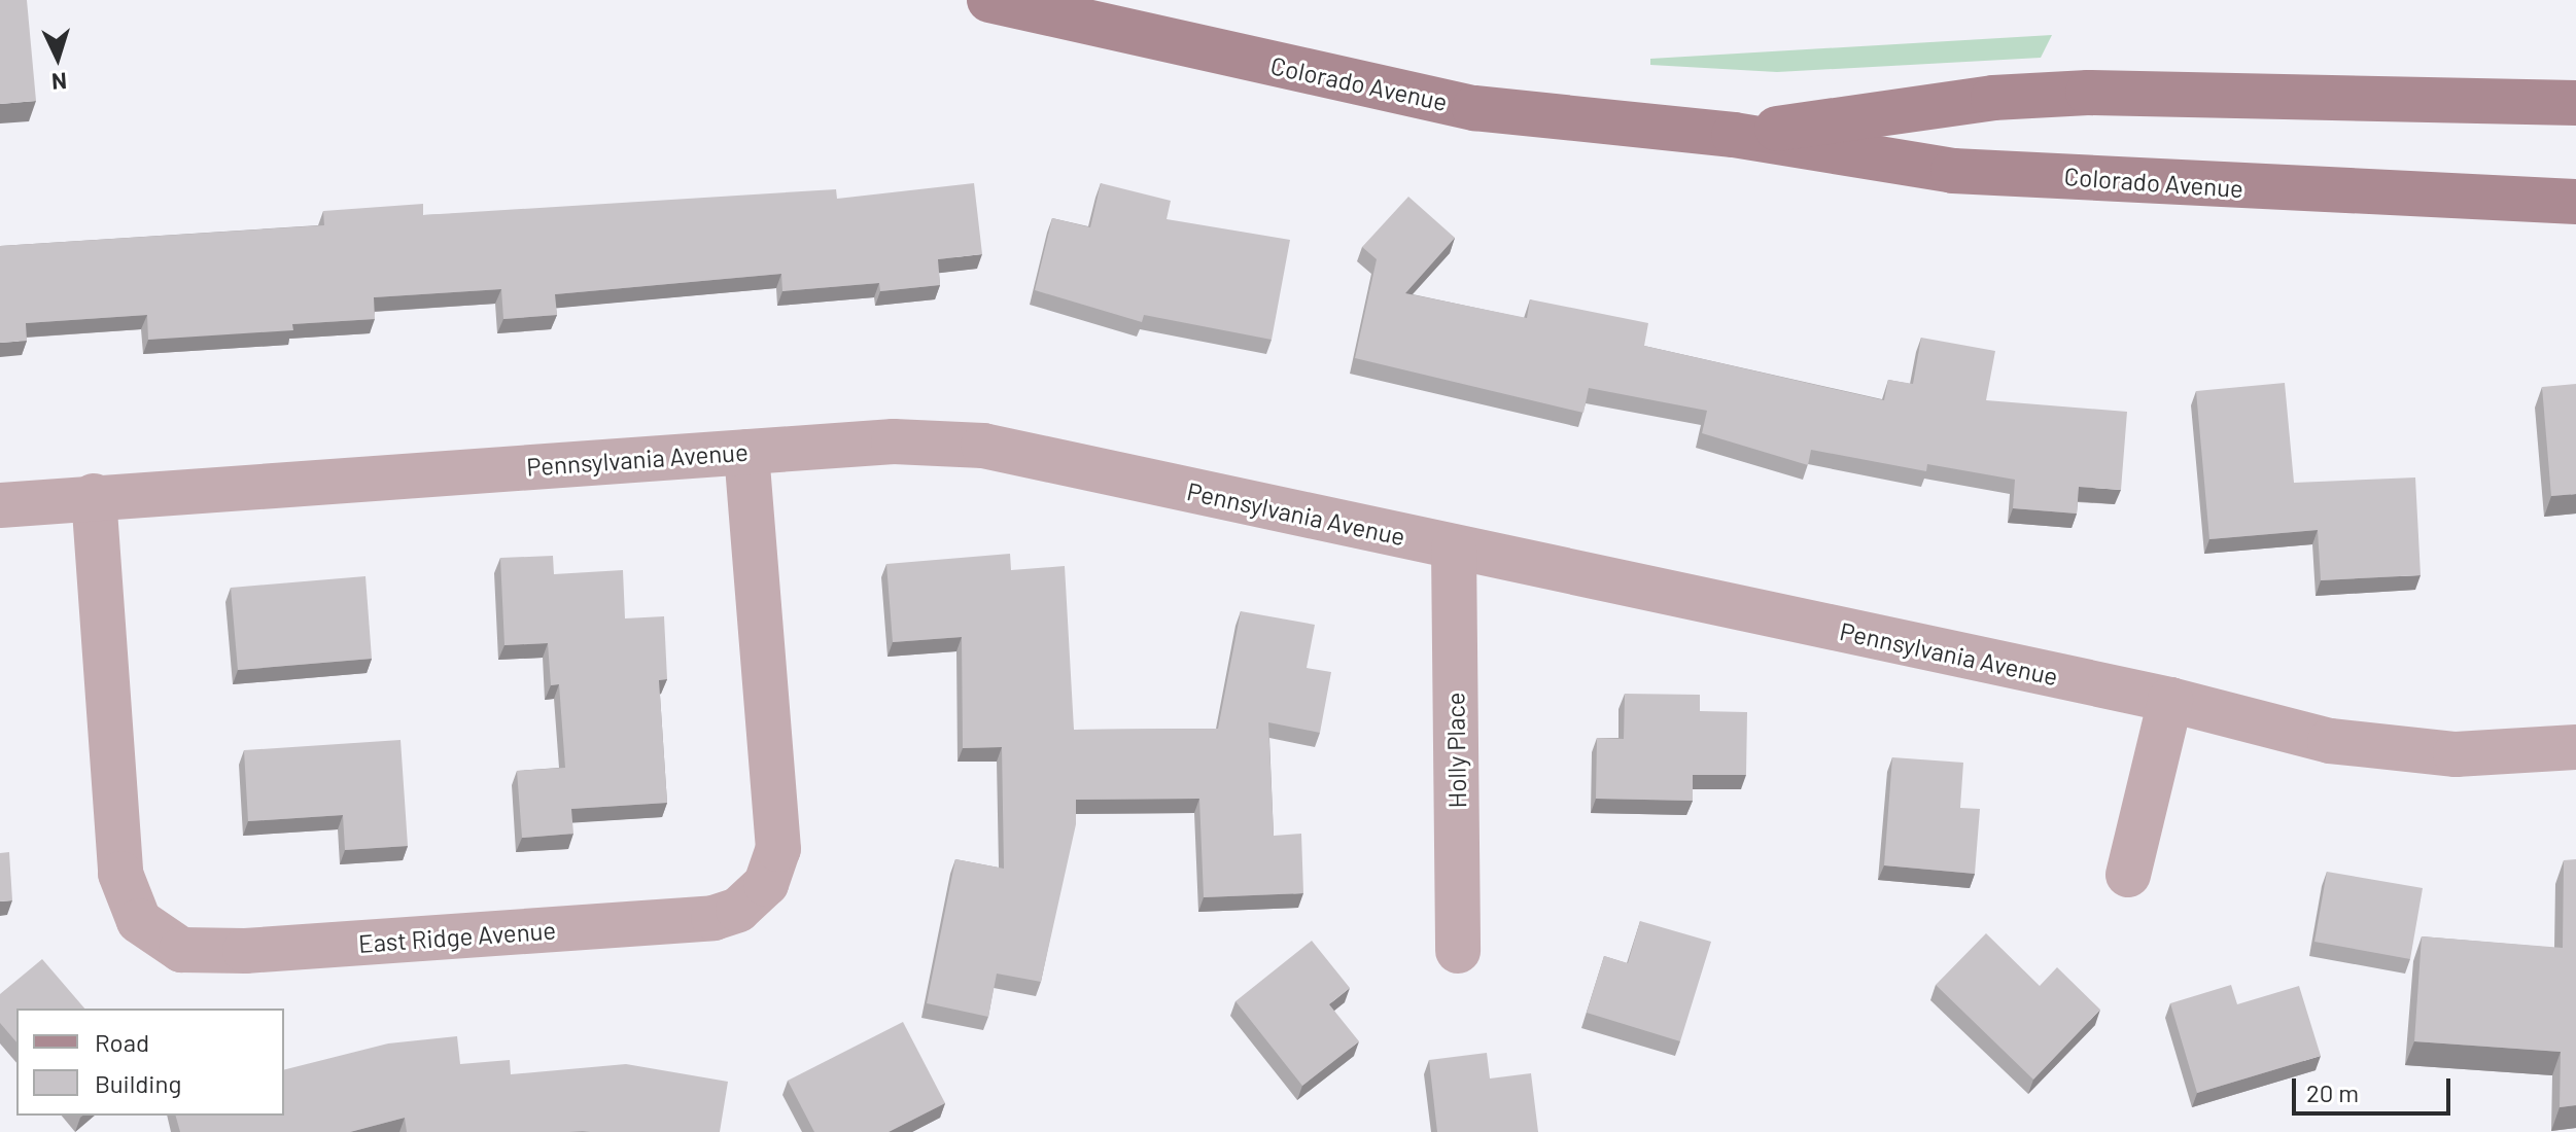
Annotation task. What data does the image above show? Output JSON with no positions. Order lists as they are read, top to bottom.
{
  "streets": {
    "main road": ["Colorado Avenue"],
    "street": ["Pennsylvania Avenue", "Holly Place", "East Ridge Avenue"]
  },
  "crossings": [
    ["Pennsylvania Avenue", "Holly Place"],
    ["Pennsylvania Avenue", "East Ridge Avenue"]
  ],
  "legend": ["Road", "Building"],
  "scale_bar": "20 m",
  "north": "bottom"
}
